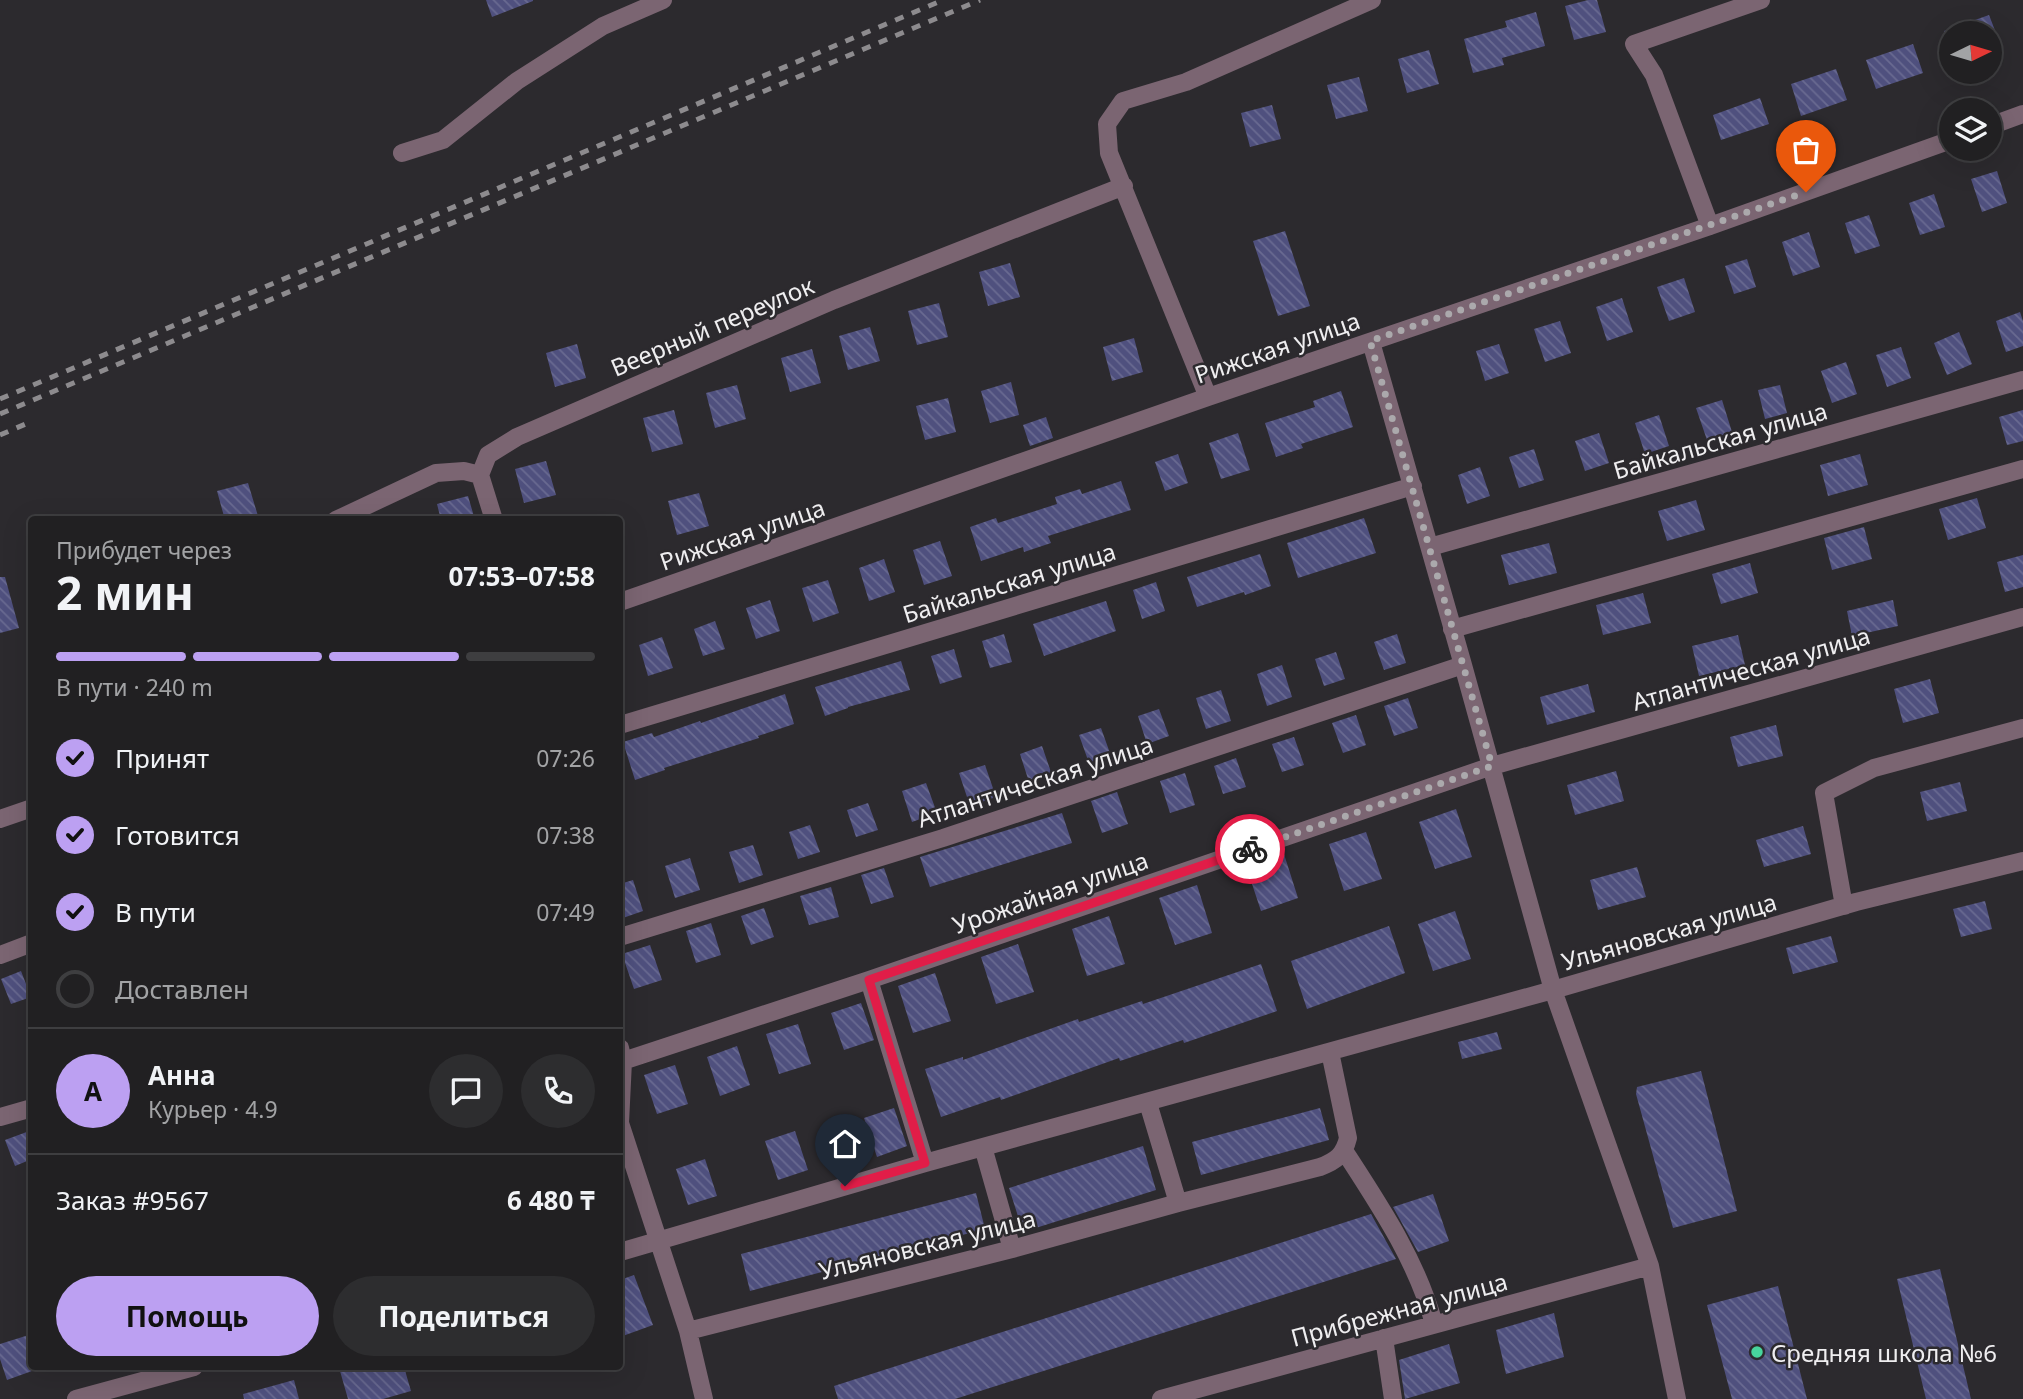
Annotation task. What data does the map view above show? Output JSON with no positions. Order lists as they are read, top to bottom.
{
  "streets": {
    "street": [
      "Веерный переулок",
      "Рижская улица",
      "Байкальская улица",
      "Атлантическая улица",
      "Урожайная улица",
      "Ульяновская улица",
      "Прибрежная улица"
    ]
  },
  "crossings": [
    ["Атлантическая улица", "Урожайная улица"]
  ],
  "places": ["Средняя школа №6"],
  "north": "right",
  "page": {
    "heading": ["2 мин", "Прибудет через", "07:53–07:58"],
    "panel": [
      "Анна",
      "Курьер · 4.9",
      "Заказ #9567",
      "6 480 ₸"
    ],
    "bar": "В пути · 240 m",
    "list": [
      ["Принят", "07:26"],
      ["Готовится", "07:38"],
      ["В пути", "07:49"],
      "Доставлен"
    ],
    "round": "А",
    "buttons": ["Помощь", "Поделиться"]
  }
}
